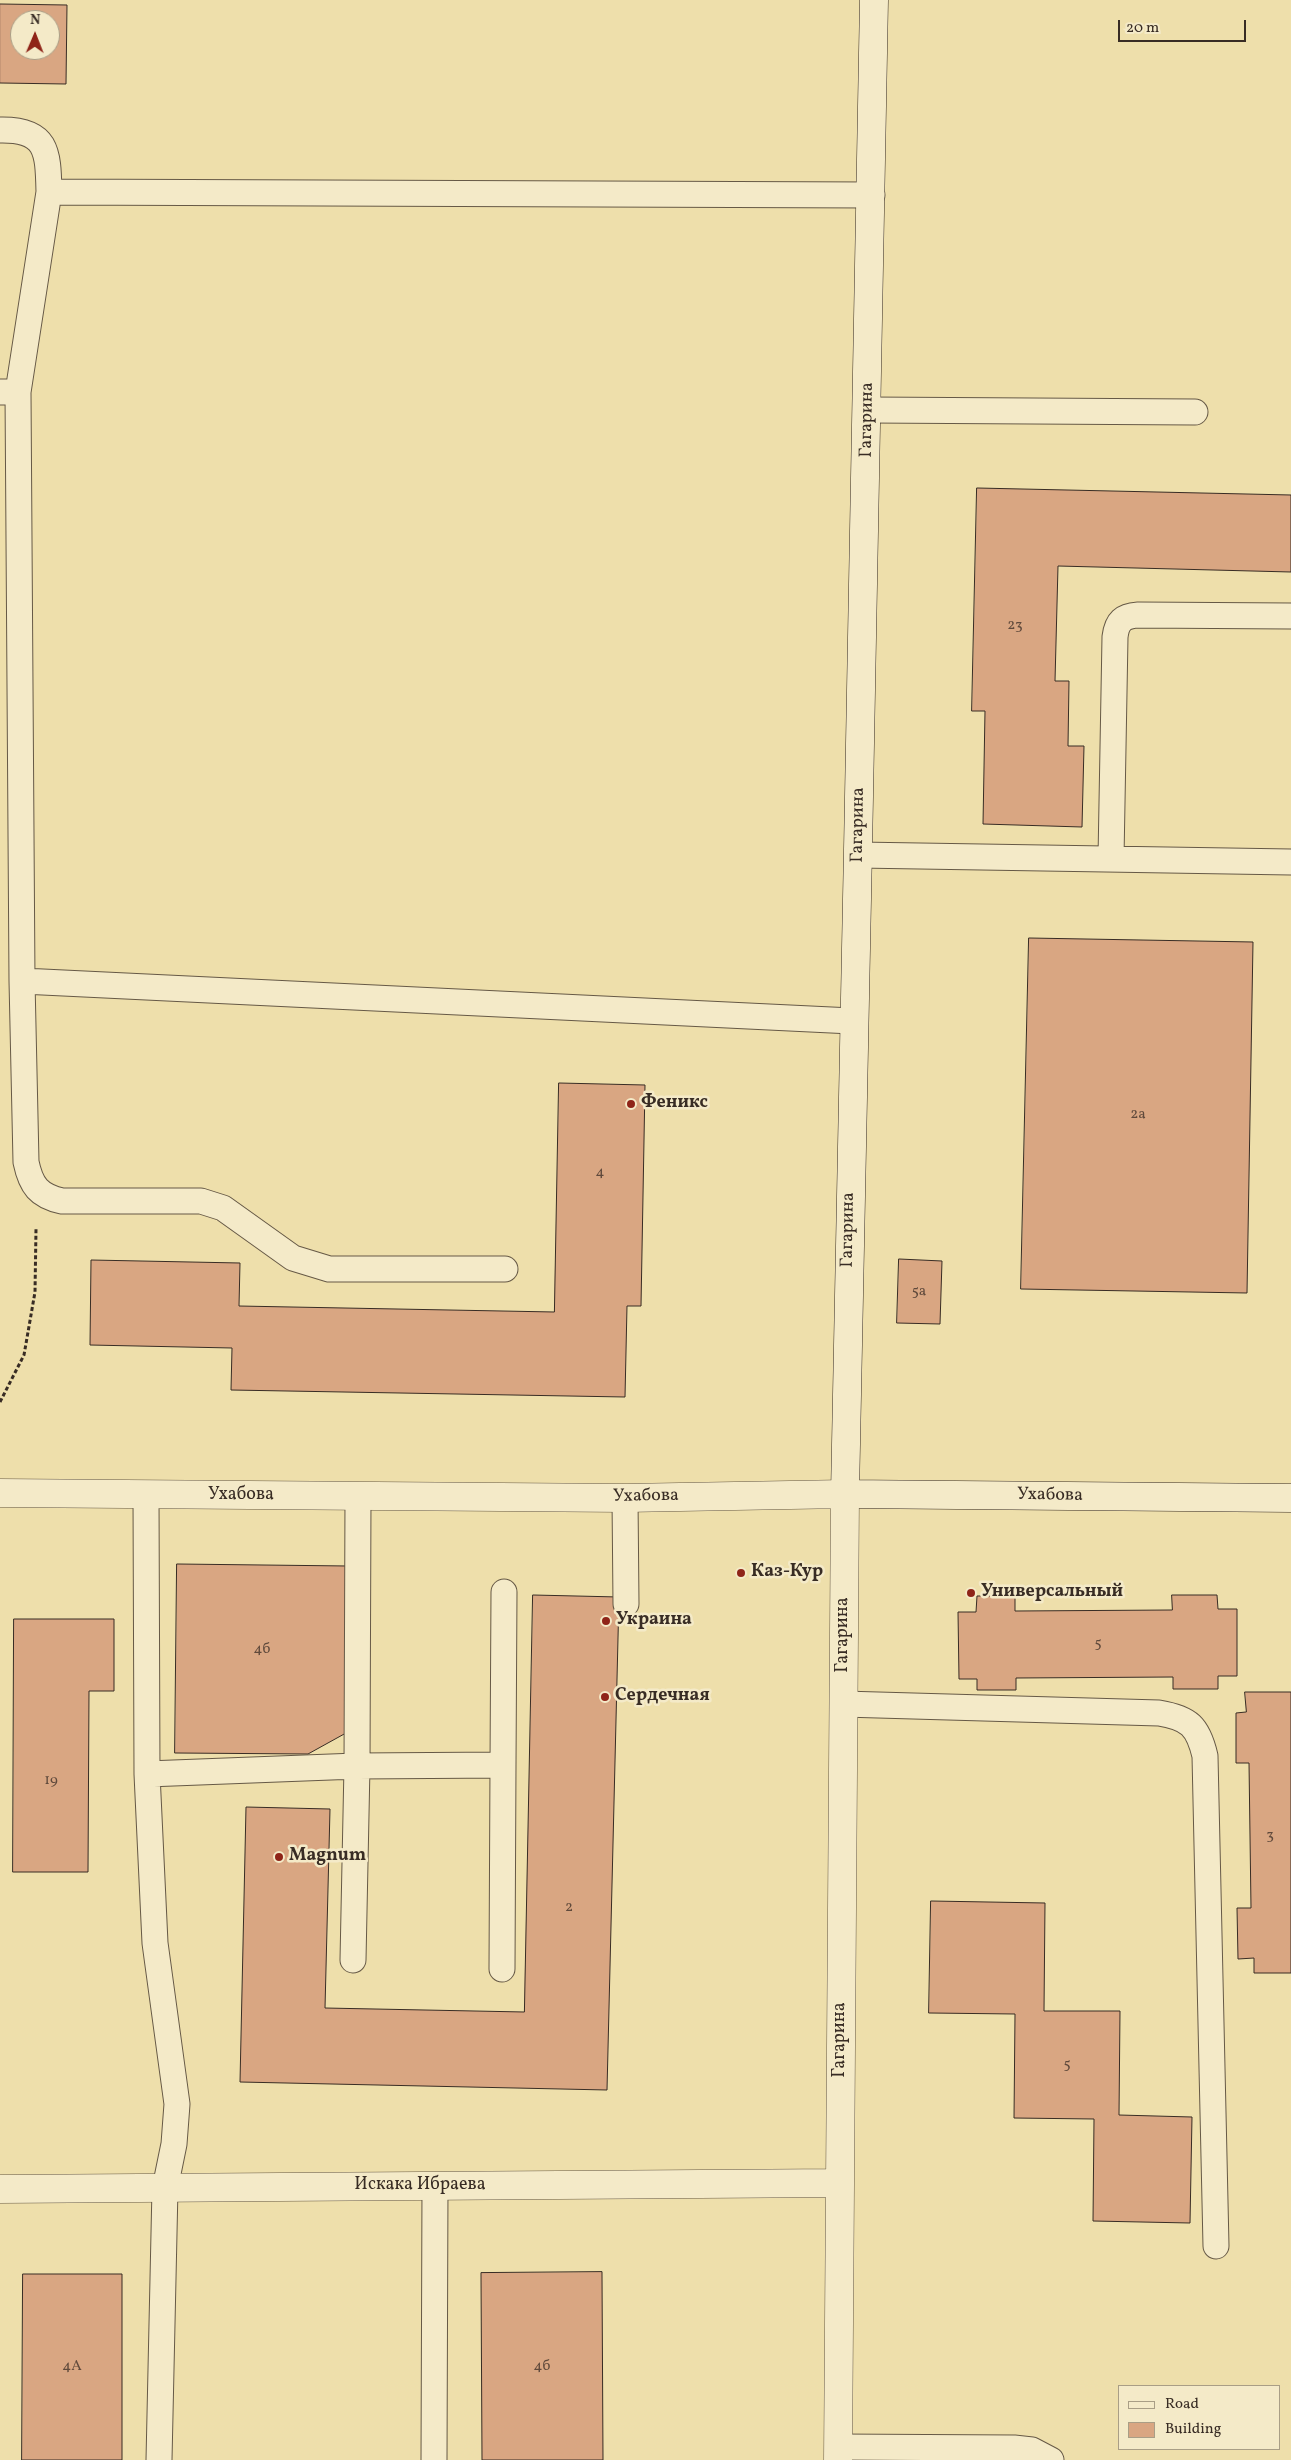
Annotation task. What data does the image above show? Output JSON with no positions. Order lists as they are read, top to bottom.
{
  "streets": {
    "street": ["Гагарина", "Ухабова", "Искака Ибраева"]
  },
  "crossings": [
    ["Гагарина", "Ухабова"],
    ["Гагарина", "Искака Ибраева"]
  ],
  "places": [
    "Феникс",
    "Каз-Кур",
    "Универсальный",
    "Украина",
    "Сердечная",
    "Magnum"
  ],
  "house_numbers": [
    "23",
    "2а",
    "4",
    "5а",
    "5",
    "4б",
    "19",
    "3",
    "2",
    "5",
    "4А",
    "4б"
  ],
  "legend": ["Road", "Building"],
  "scale_bar": "20 m",
  "north": "top"
}
